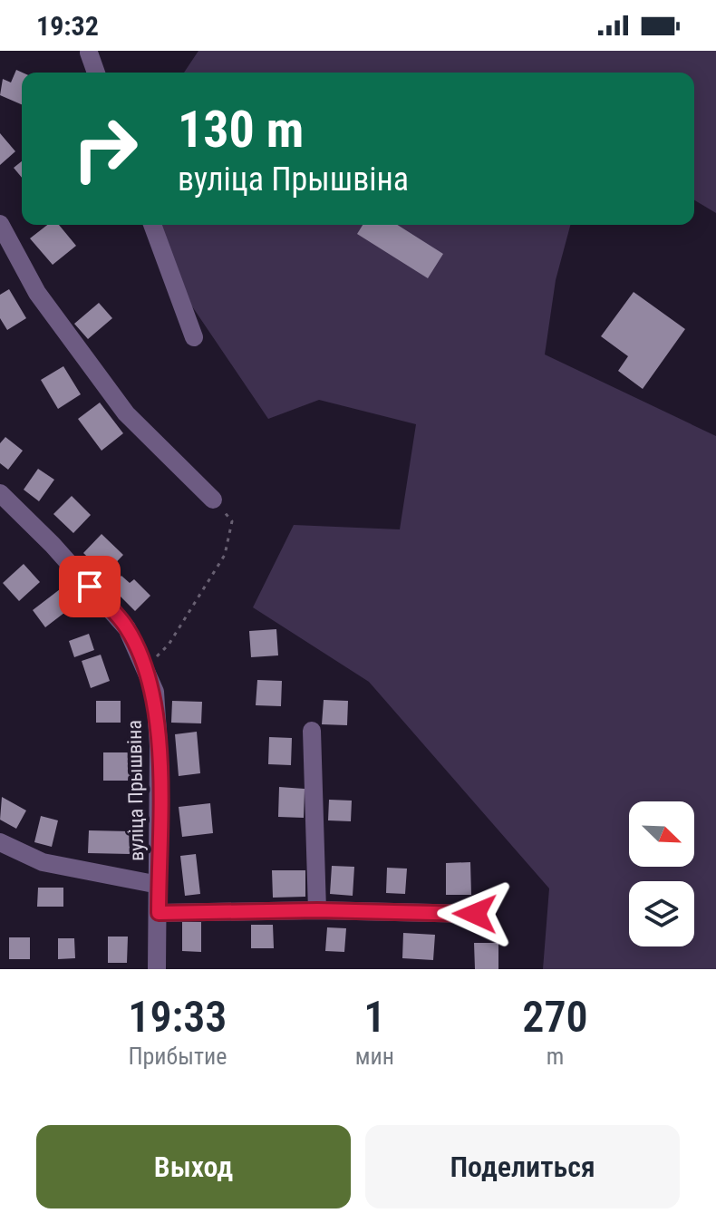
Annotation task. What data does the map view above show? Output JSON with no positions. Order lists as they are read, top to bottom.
{
  "streets": {
    "street": ["вуліца Прышвіна"]
  },
  "north": "bottom right",
  "page": {
    "status": "19:32",
    "turn": ["130 m", "вуліца Прышвіна"],
    "eta": [
      "19:33",
      "Прибытие",
      "1",
      "мин",
      "270",
      "m"
    ],
    "buttons": ["Выход", "Поделиться"]
  }
}
